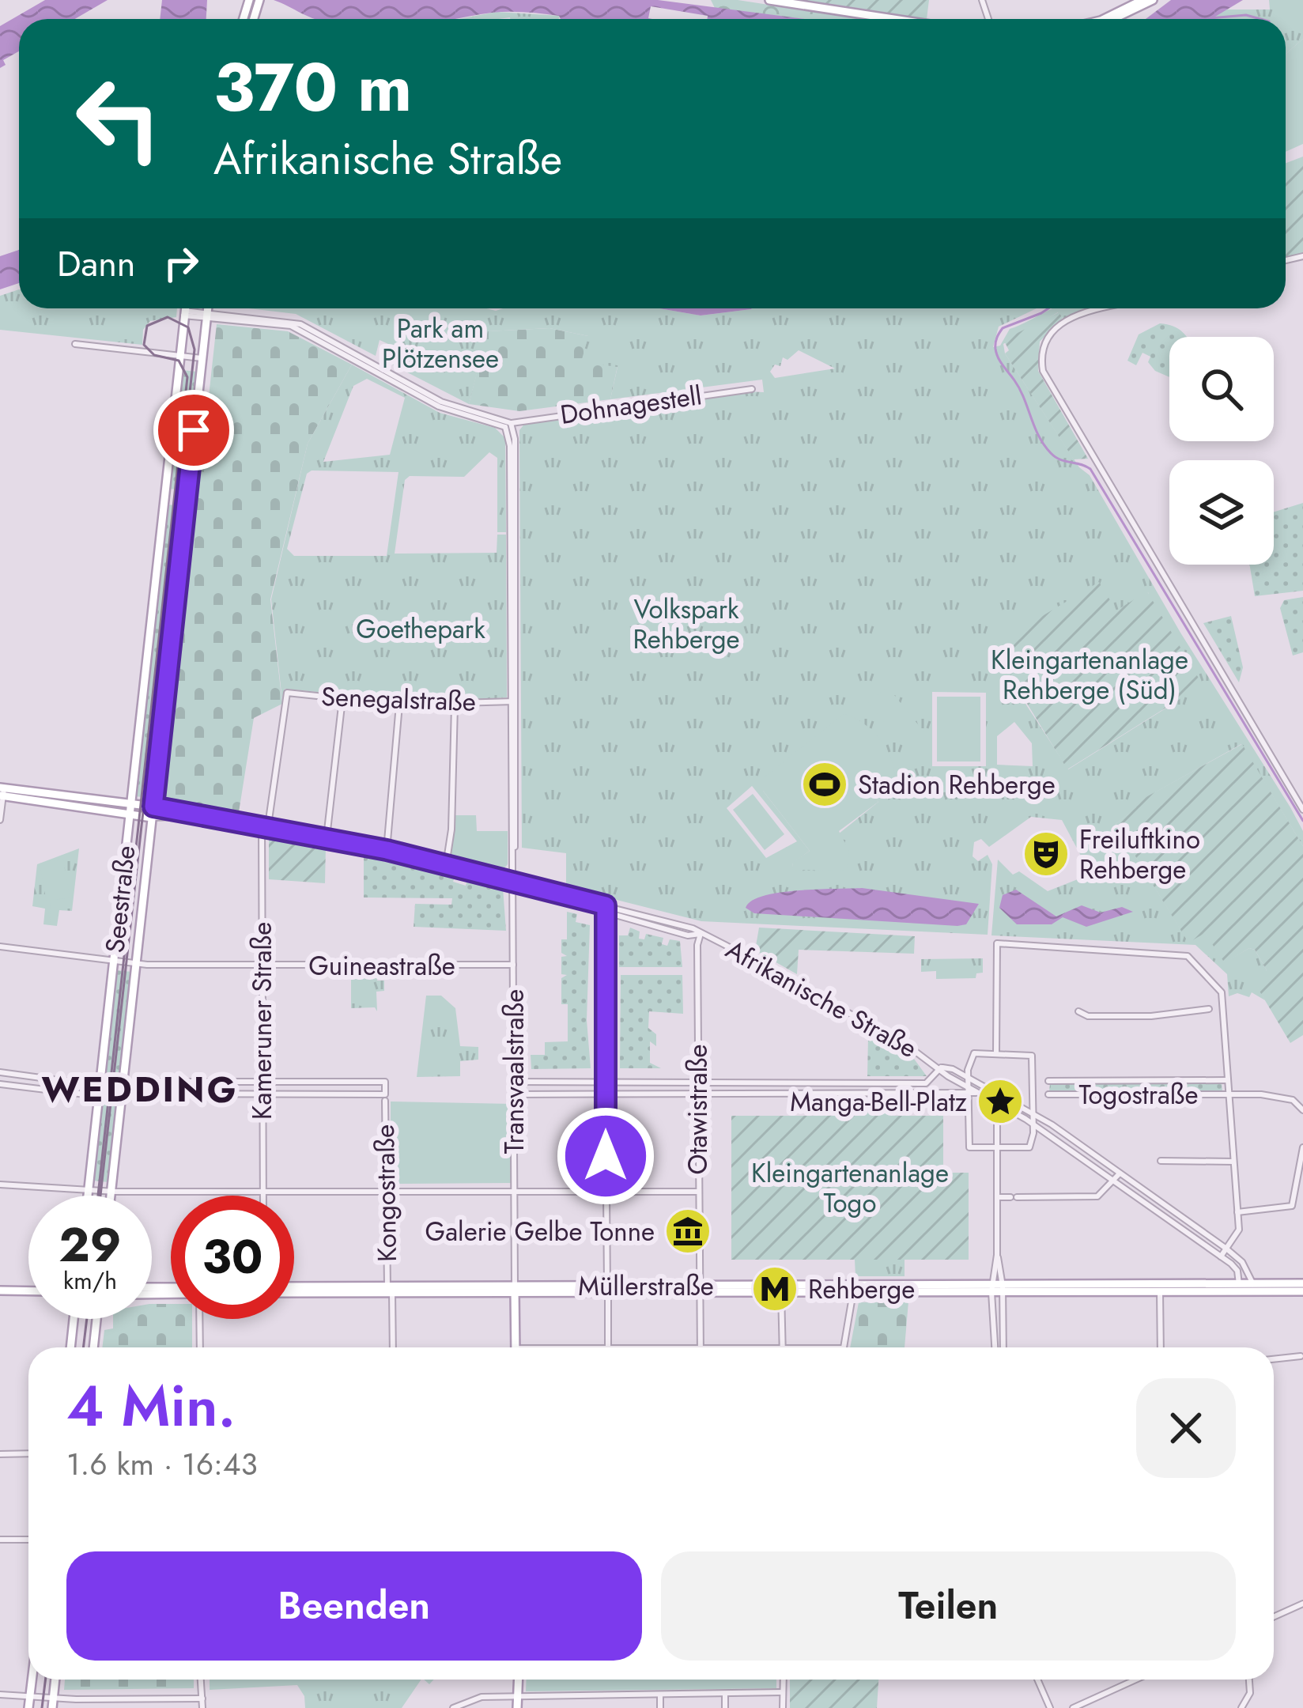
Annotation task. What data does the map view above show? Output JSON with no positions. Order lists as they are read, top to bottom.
{
  "streets": {
    "main road": ["Seestraße", "Müllerstraße"],
    "street": [
      "Dohnagestell",
      "Senegalstraße",
      "Guineastraße",
      "Afrikanische Straße",
      "Kameruner Straße",
      "Transvaalstraße",
      "Togostraße",
      "Otawistraße",
      "Kongostraße"
    ]
  },
  "crossings": [
    ["Dohnagestell", "Seestraße"],
    ["Dohnagestell", "Transvaalstraße"],
    ["Senegalstraße", "Kameruner Straße"],
    ["Senegalstraße", "Transvaalstraße"],
    ["Seestraße", "Guineastraße"],
    ["Seestraße", "Afrikanische Straße"],
    ["Guineastraße", "Kameruner Straße"],
    ["Guineastraße", "Transvaalstraße"],
    ["Afrikanische Straße", "Kameruner Straße"],
    ["Afrikanische Straße", "Transvaalstraße"],
    ["Afrikanische Straße", "Otawistraße"],
    ["Afrikanische Straße", "Müllerstraße"],
    ["Kameruner Straße", "Kongostraße"],
    ["Transvaalstraße", "Müllerstraße"],
    ["Otawistraße", "Müllerstraße"],
    ["Kongostraße", "Müllerstraße"]
  ],
  "districts": ["WEDDING"],
  "parks": [
    "Park am Plötzensee",
    "Volkspark Rehberge",
    "Goethepark",
    "Kleingartenanlage Rehberge (Süd)",
    "Kleingartenanlage Togo"
  ],
  "places": {
    "sports": ["Stadion Rehberge"],
    "theatre": ["Freiluftkino Rehberge"],
    "place": ["Manga-Bell-Platz"],
    "museum": ["Galerie Gelbe Tonne"],
    "metro station": ["Rehberge"]
  },
  "page": {
    "turn": ["370 m", "Afrikanische Straße"],
    "then": "Dann",
    "speed": "29 km/h",
    "limit": "30",
    "heading": ["4 Min.", "1.6 km · 16:43"],
    "buttons": ["Beenden", "Teilen"]
  }
}
